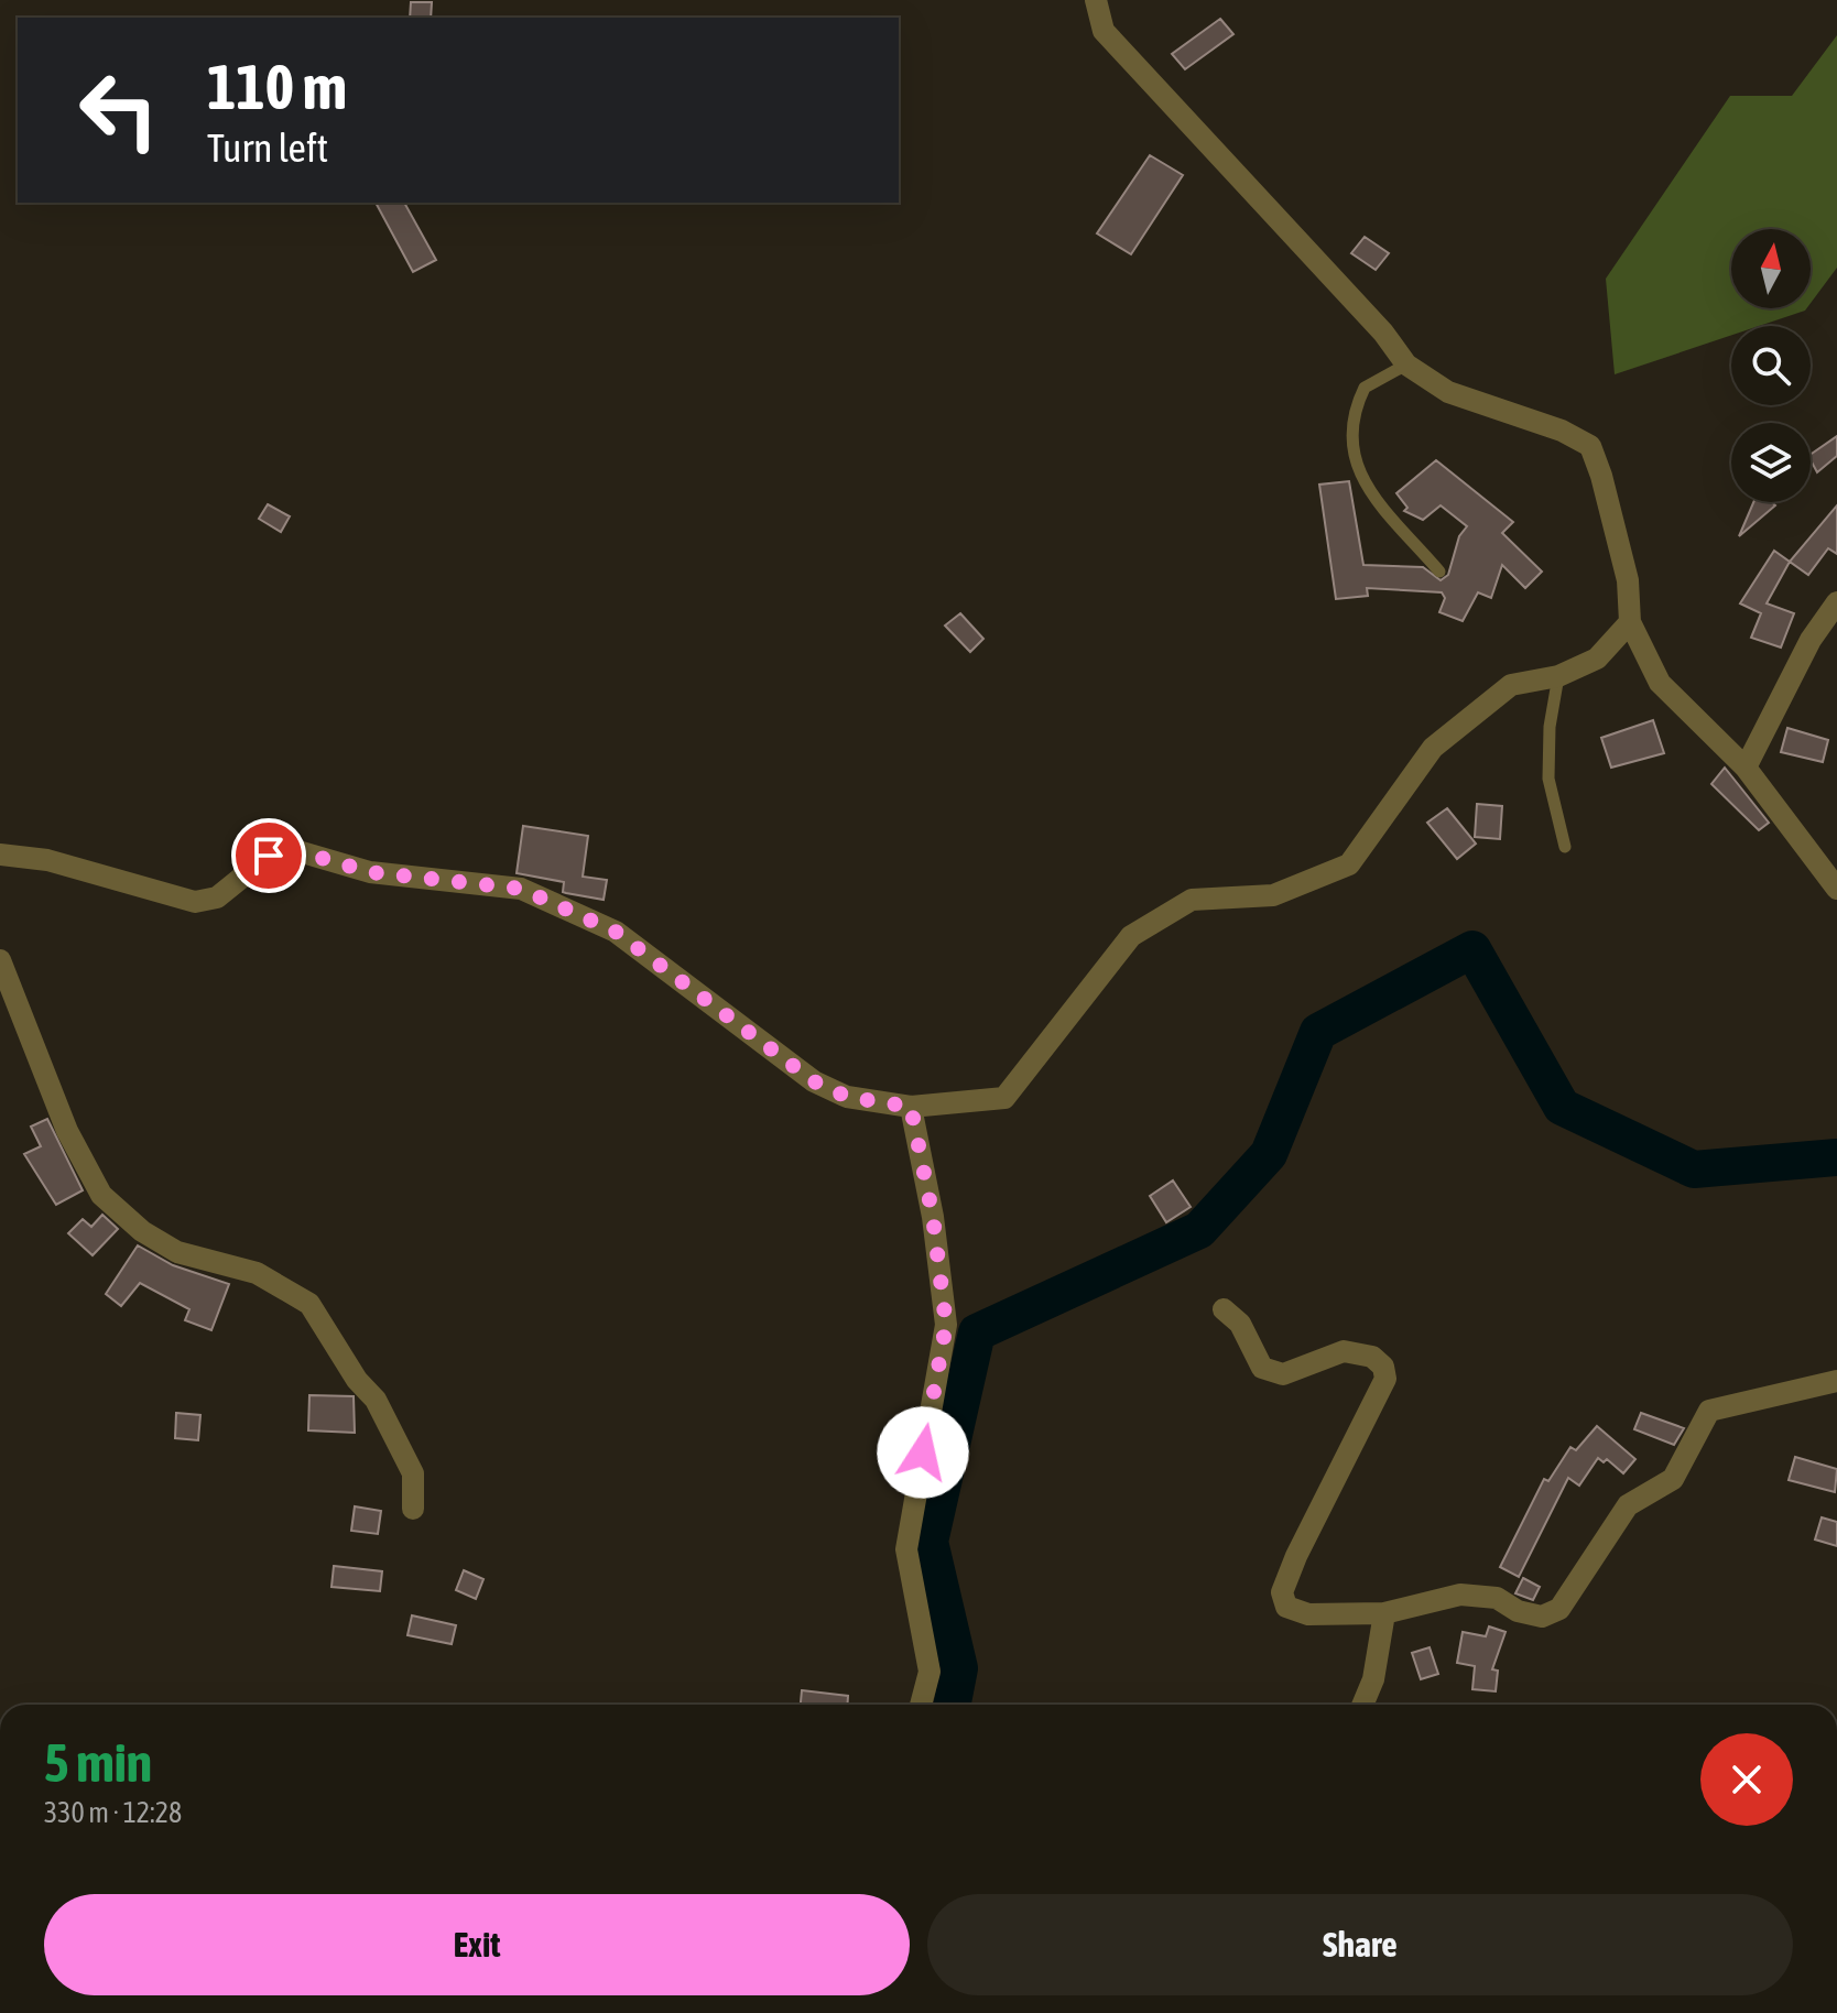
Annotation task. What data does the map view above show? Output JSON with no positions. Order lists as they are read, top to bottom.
{
  "north": "top",
  "page": {
    "turn": ["110 m", "Turn left"],
    "heading": ["5 min", "330 m · 12:28"],
    "buttons": ["Exit", "Share"]
  }
}
